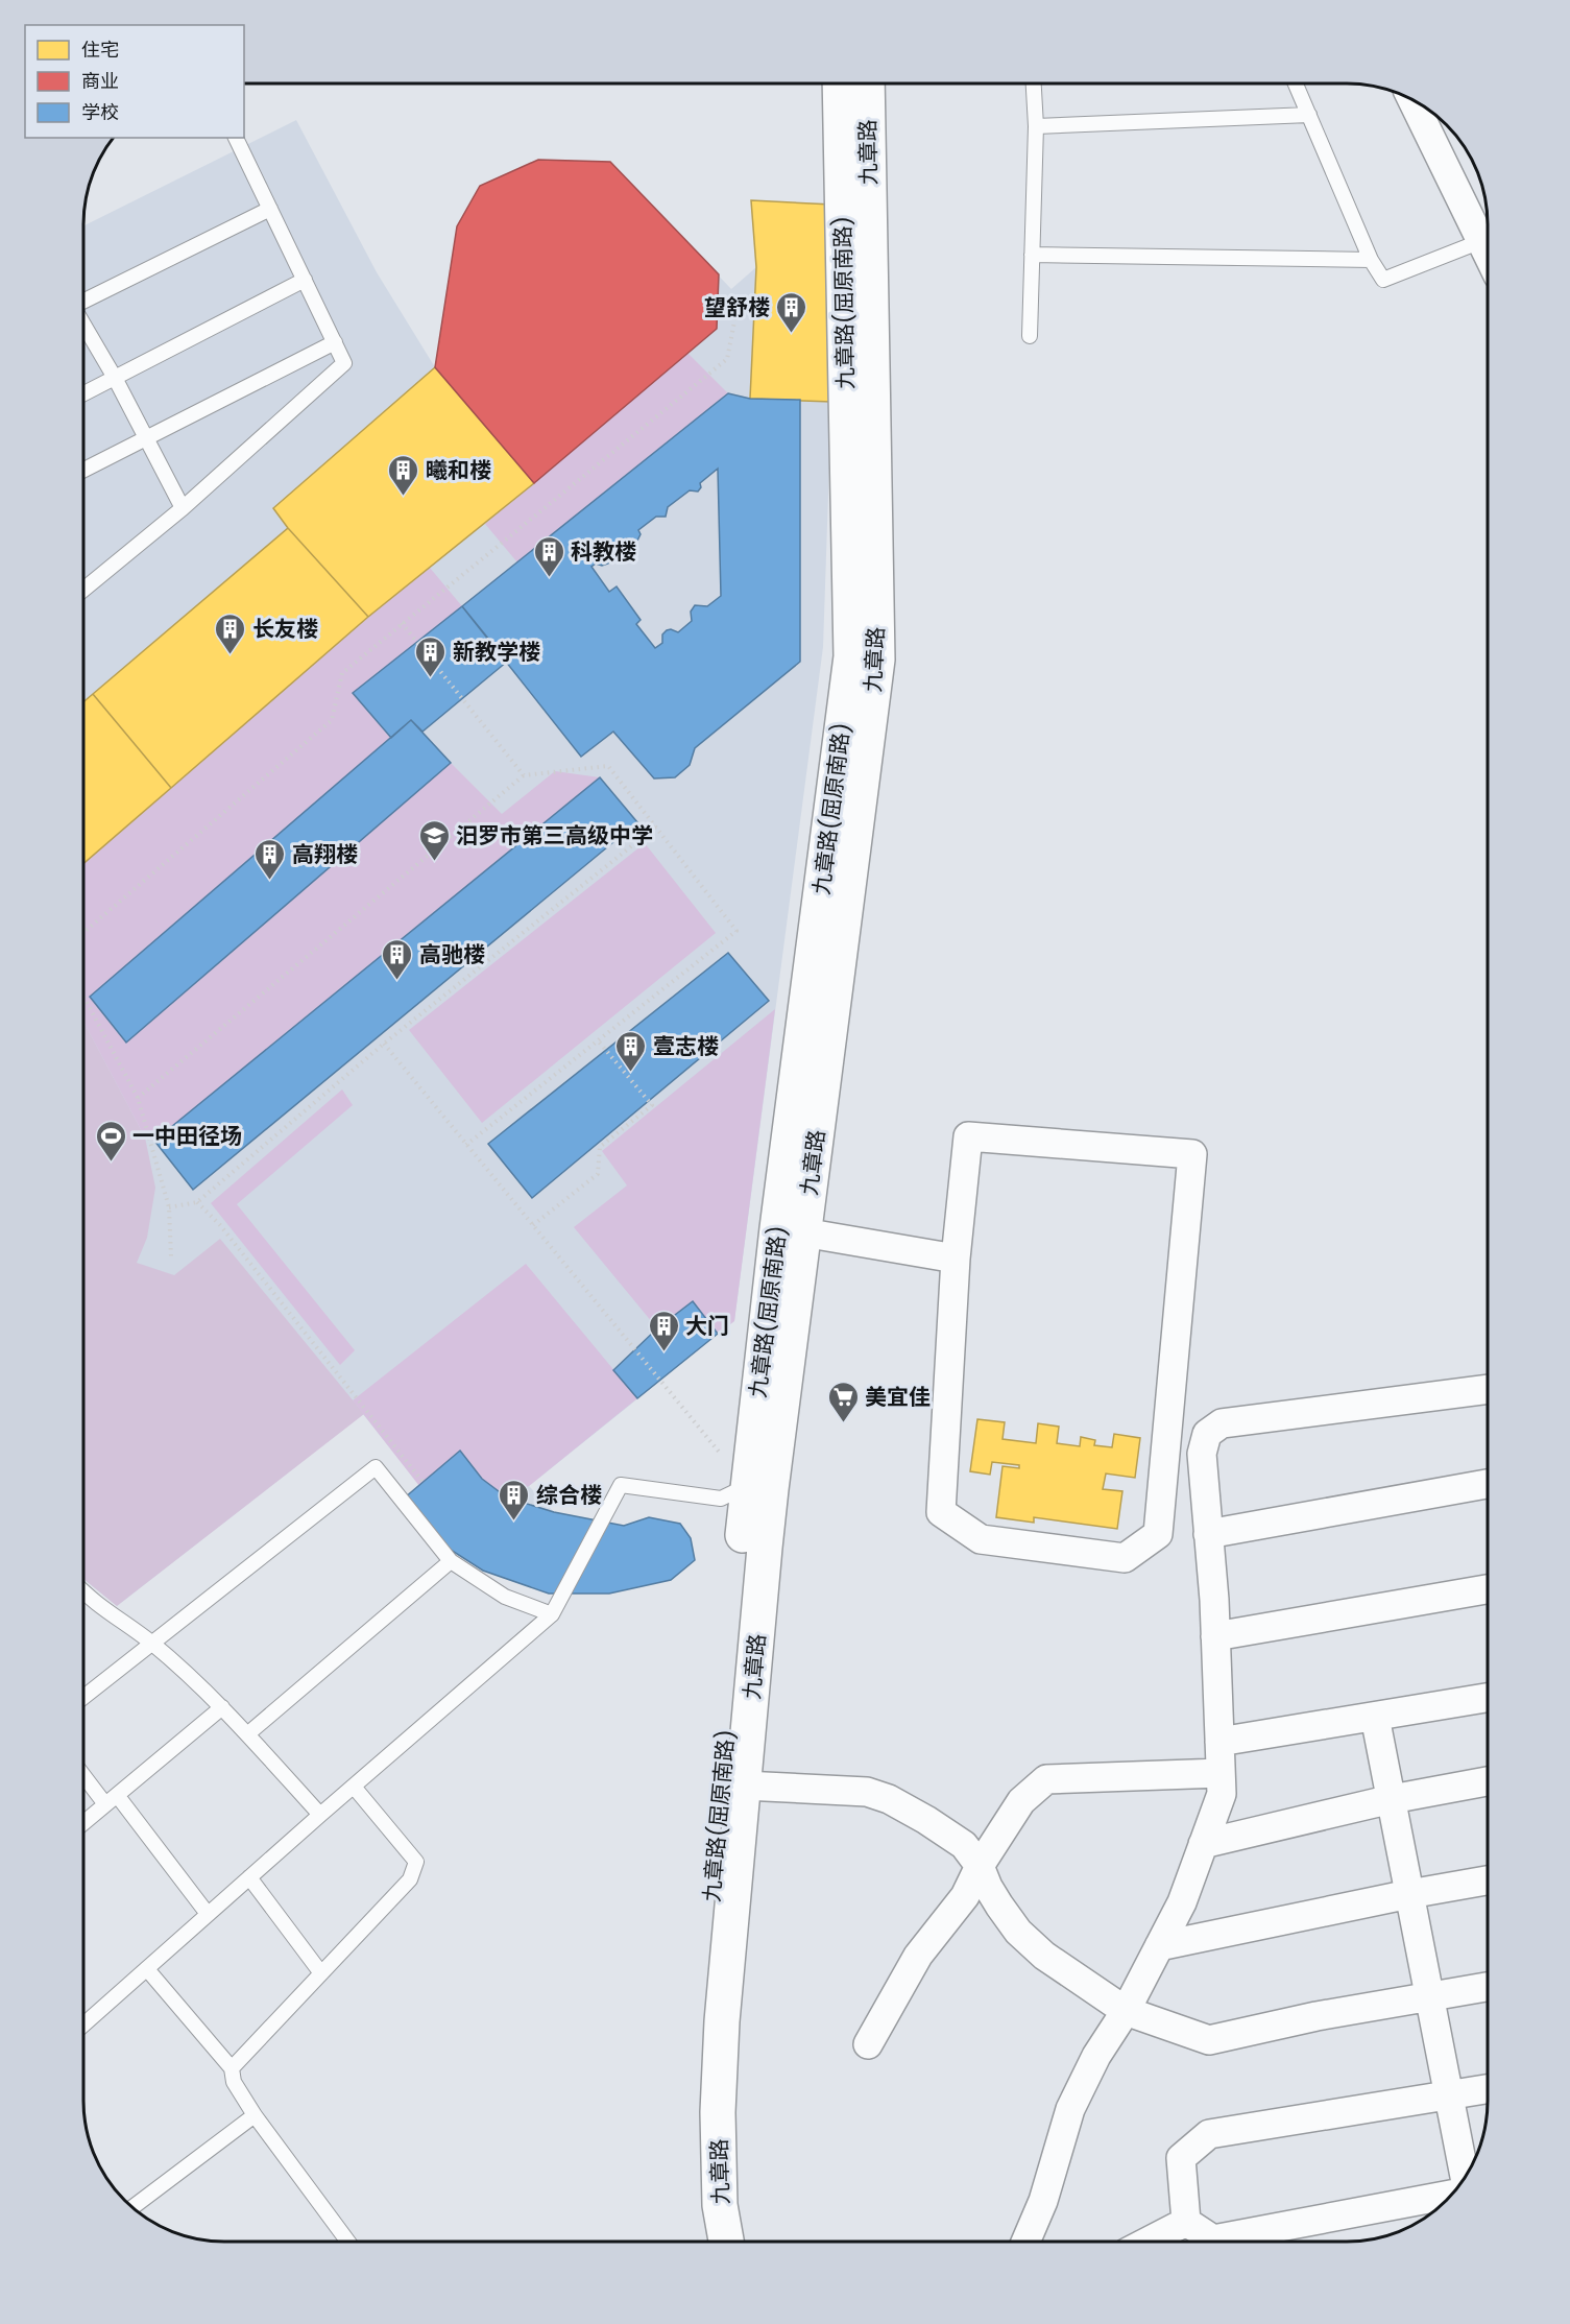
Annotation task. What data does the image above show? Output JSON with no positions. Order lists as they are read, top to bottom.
{
  "streets": {
    "street": ["九章路", "九章路(屈原南路)"]
  },
  "places": {
    "building": [
      "望舒楼",
      "曦和楼",
      "科教楼",
      "长友楼",
      "新教学楼",
      "高翔楼",
      "高驰楼",
      "壹志楼",
      "大门",
      "综合楼"
    ],
    "school or university": ["汨罗市第三高级中学"],
    "sports": ["一中田径场"],
    "supermarket": ["美宜佳"]
  },
  "legend": ["住宅", "商业", "学校"]
}
